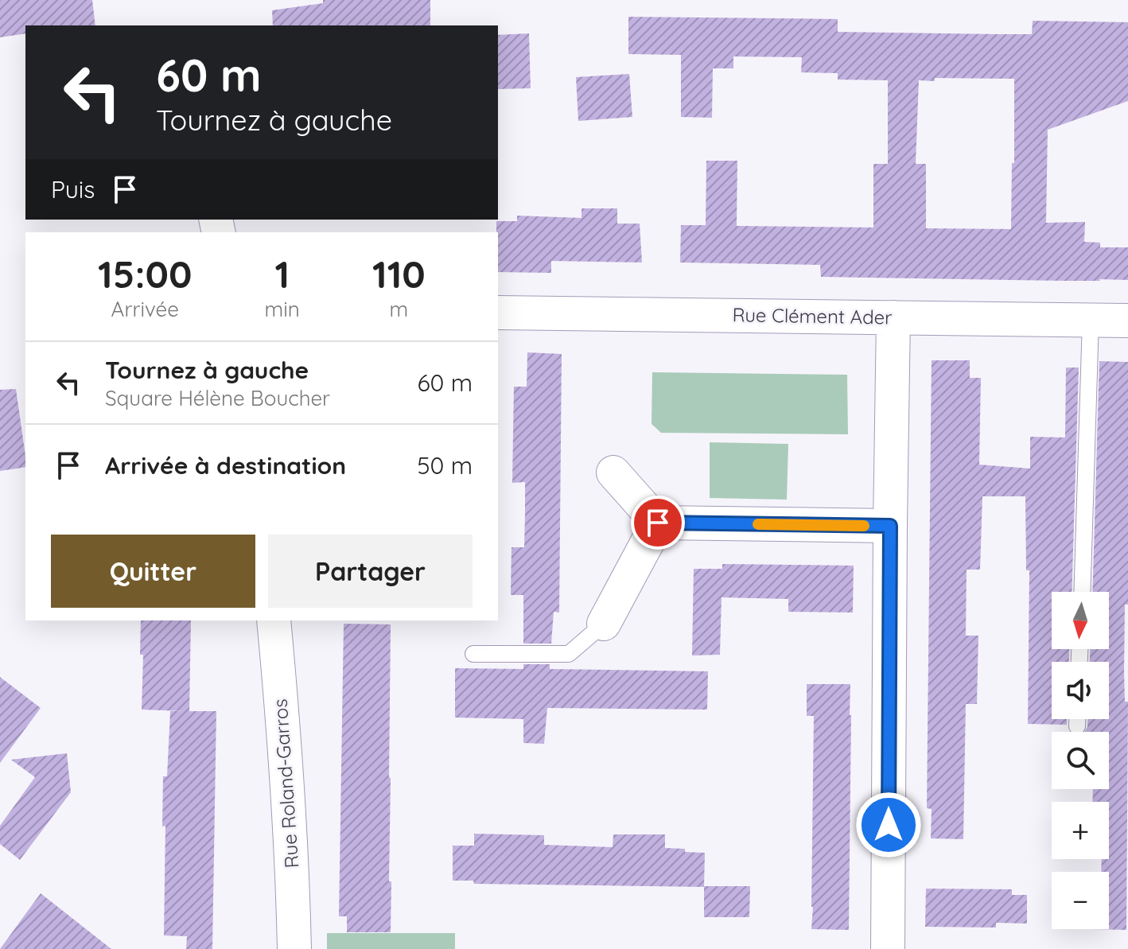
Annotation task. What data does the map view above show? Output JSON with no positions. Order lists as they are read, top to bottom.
{
  "streets": {
    "street": ["Rue Clément Ader", "Rue Roland-Garros"]
  },
  "north": "bottom",
  "page": {
    "turn": ["60 m", "Tournez à gauche"],
    "then": "Puis",
    "eta": [
      "15:00",
      "Arrivée",
      "1",
      "min",
      "110",
      "m"
    ],
    "list": [
      {
        "name": "Tournez à gauche",
        "note": "Square Hélène Boucher",
        "value": "60 m"
      },
      {
        "name": "Arrivée à destination",
        "value": "50 m"
      }
    ],
    "buttons": ["Quitter", "Partager"],
    "map_buttons": ["+", "−"]
  }
}
